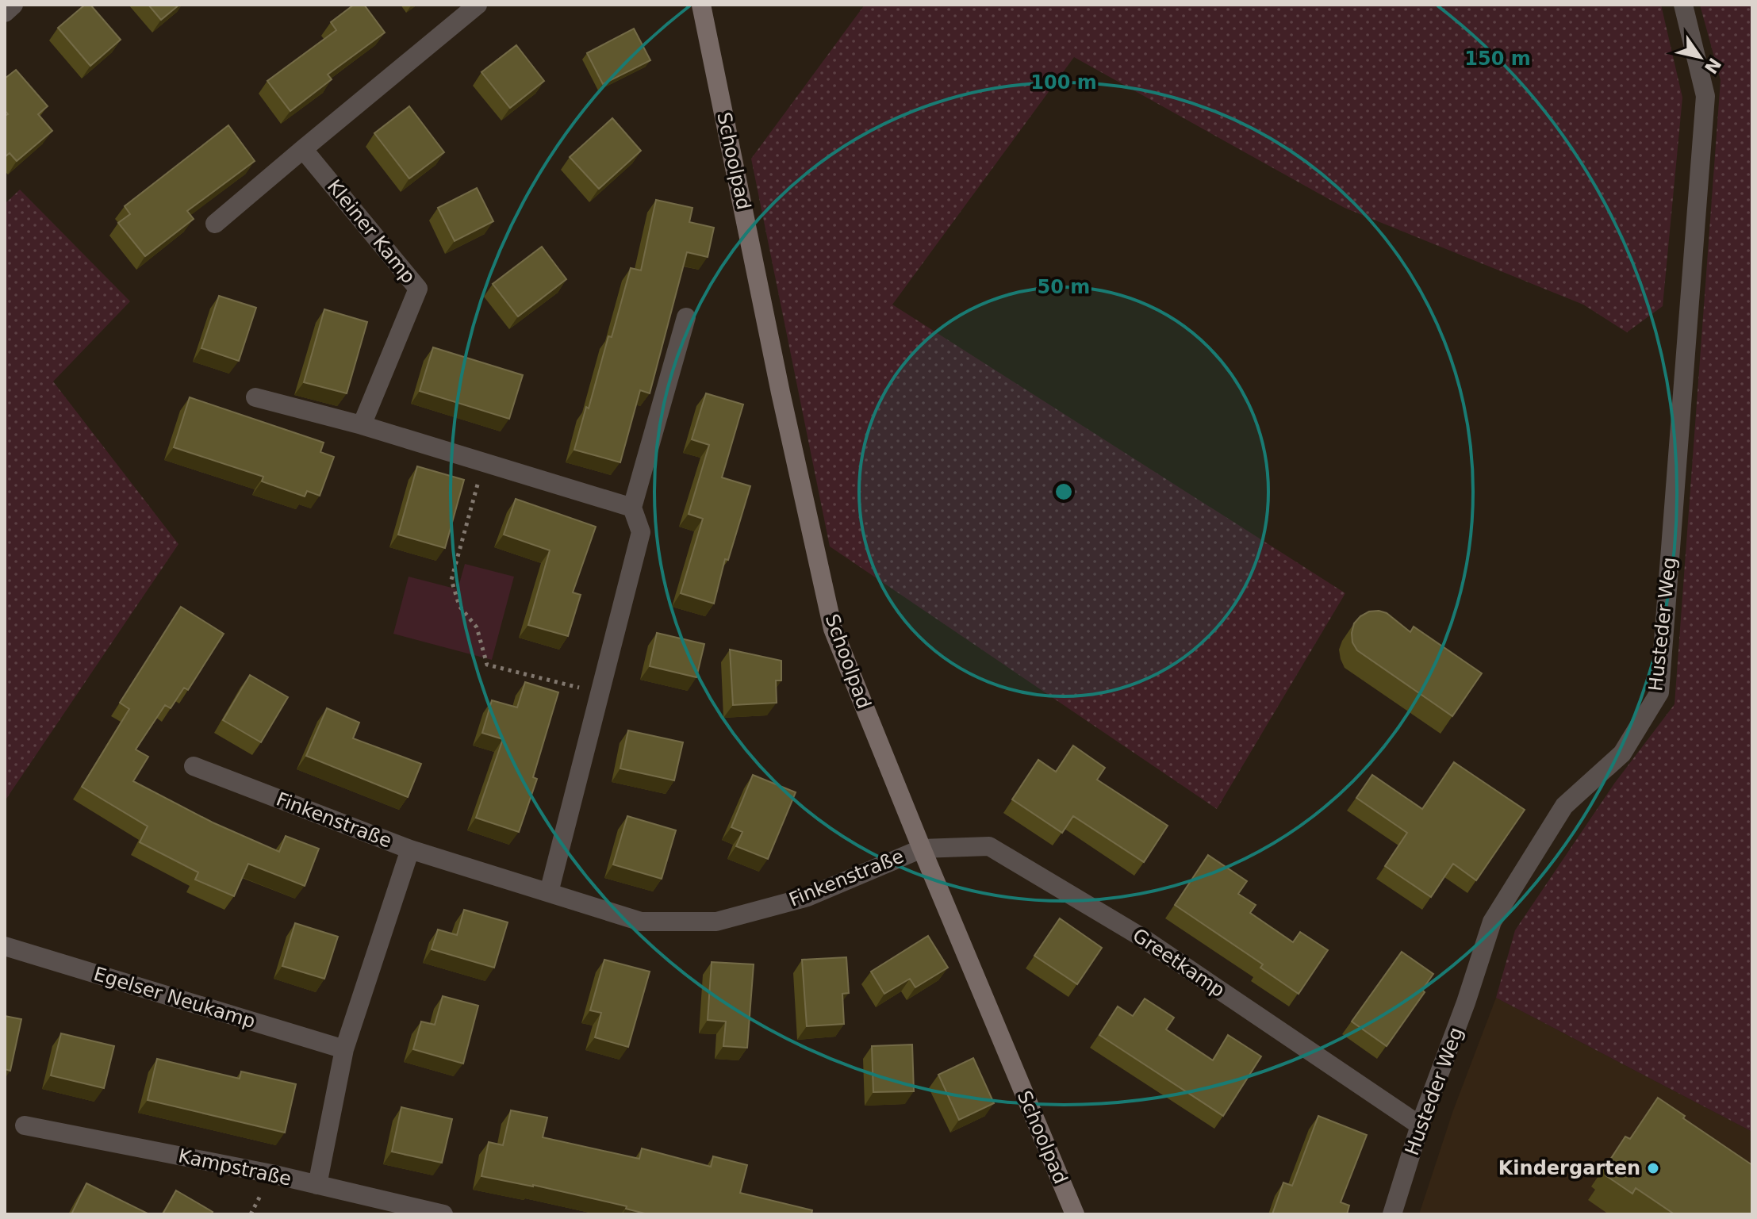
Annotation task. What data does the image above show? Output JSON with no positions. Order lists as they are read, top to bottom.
{
  "streets": {
    "street": [
      "Schoolpad",
      "Kleiner Kamp",
      "Husteder Weg",
      "Finkenstraße",
      "Greetkamp",
      "Egelser Neukamp",
      "Kampstraße"
    ]
  },
  "crossings": [
    ["Schoolpad", "Finkenstraße"],
    ["Schoolpad", "Greetkamp"],
    ["Husteder Weg", "Greetkamp"],
    ["Finkenstraße", "Greetkamp"]
  ],
  "places": ["Kindergarten"],
  "north": "bottom right",
  "rings": ["150 m", "100 m", "50 m"]
}
